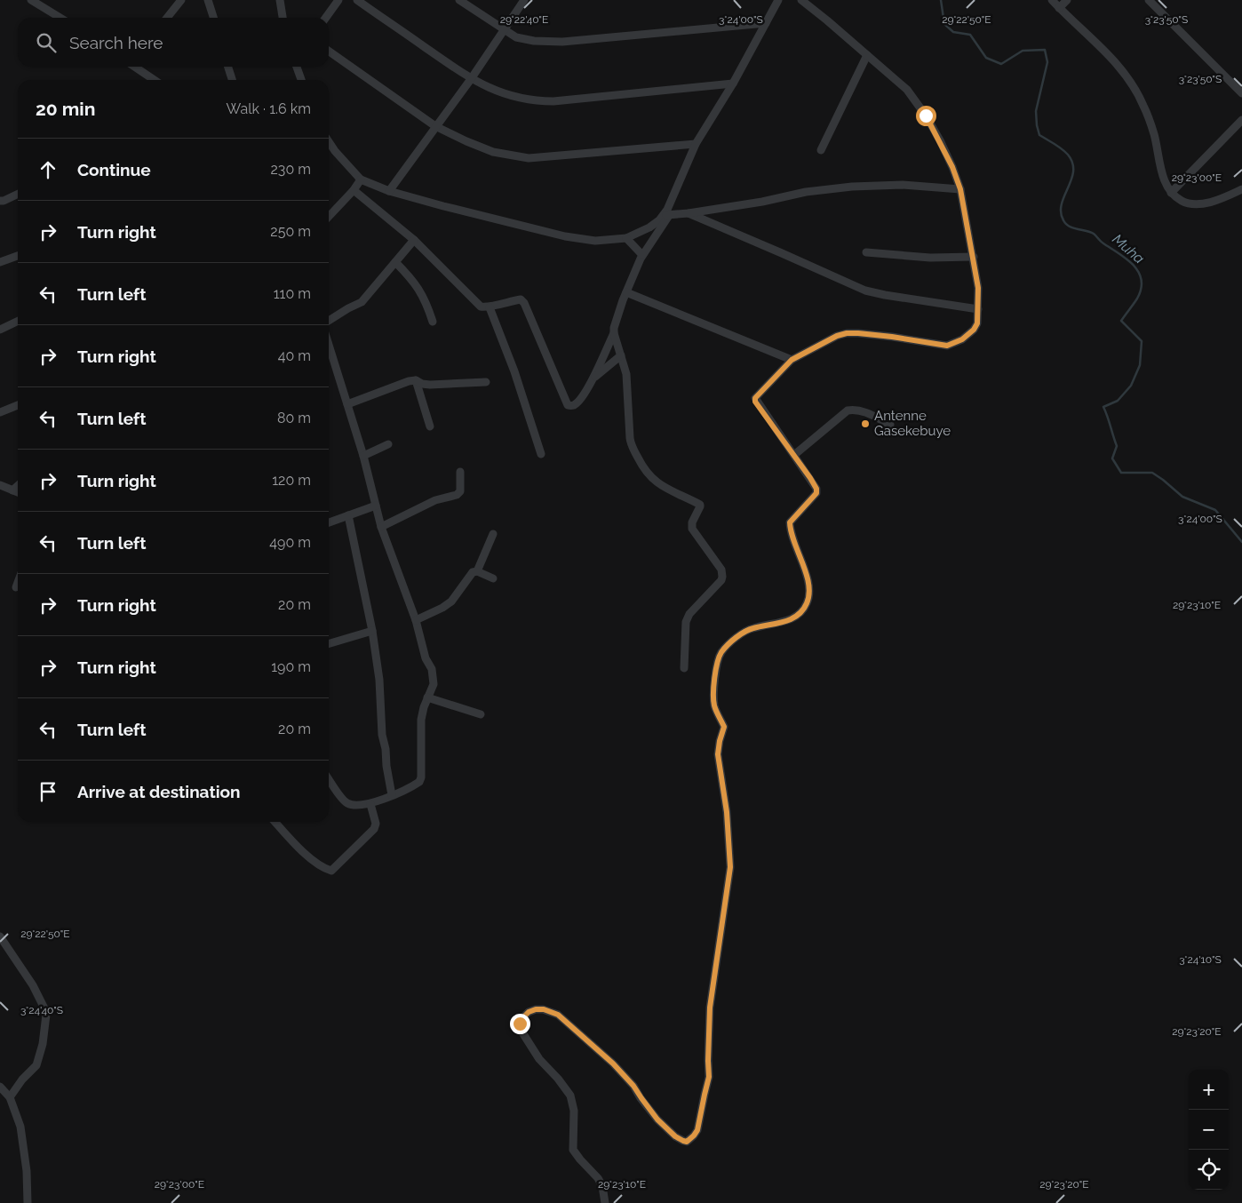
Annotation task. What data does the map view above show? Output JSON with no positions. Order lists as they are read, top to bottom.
{
  "water": ["Muha"],
  "places": ["Antenne Gasekebuye"],
  "page": {
    "search": "Search here",
    "heading": ["20 min", "Walk · 1.6 km"],
    "list": [
      ["Continue", "230 m"],
      ["Turn right", "250 m"],
      ["Turn left", "110 m"],
      ["Turn right", "40 m"],
      ["Turn left", "80 m"],
      ["Turn right", "120 m"],
      ["Turn left", "490 m"],
      ["Turn right", "20 m"],
      ["Turn right", "190 m"],
      ["Turn left", "20 m"],
      "Arrive at destination"
    ],
    "map_buttons": ["+", "−"]
  },
  "coordinates": [
    "29°22'40\"E",
    "29°22'50\"E",
    "3°24'00\"S",
    "3°23'50\"S",
    "29°23'00\"E",
    "29°23'10\"E",
    "3°24'10\"S",
    "3°24'40\"S",
    "29°23'20\"E"
  ]
}
